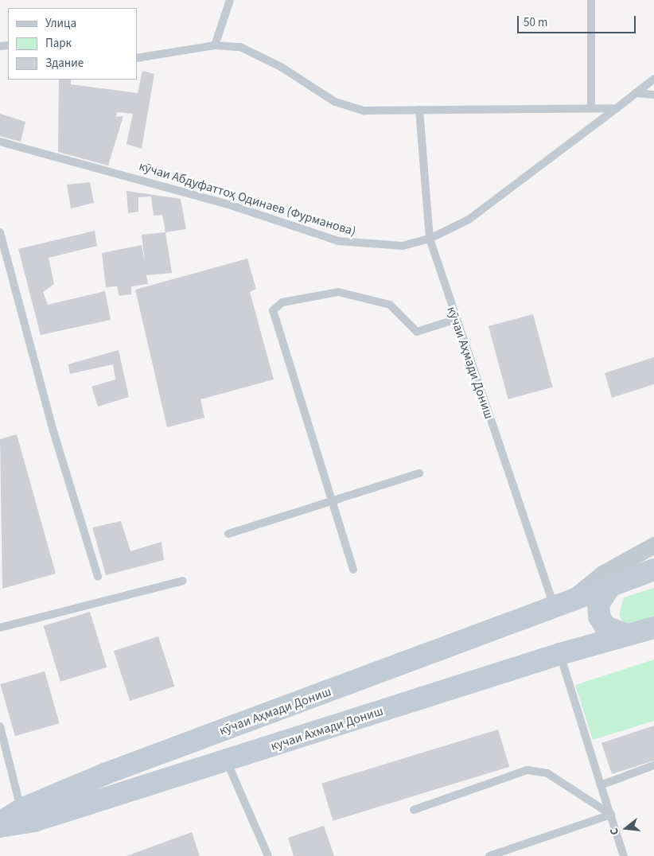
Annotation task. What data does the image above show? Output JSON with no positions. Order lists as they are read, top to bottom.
{
  "streets": {
    "street": ["кӯчаи Аҳмади Дониш", "кучаи Ахмади Дониш"],
    "lane": ["кӯчаи Абдуфаттоҳ Одинаев (Фурманова)"]
  },
  "crossings": [
    ["кӯчаи Абдуфаттоҳ Одинаев (Фурманова)", "кӯчаи Аҳмади Дониш"]
  ],
  "legend": ["Улица", "Парк", "Здание"],
  "scale_bar": "50 m",
  "north": "left"
}
